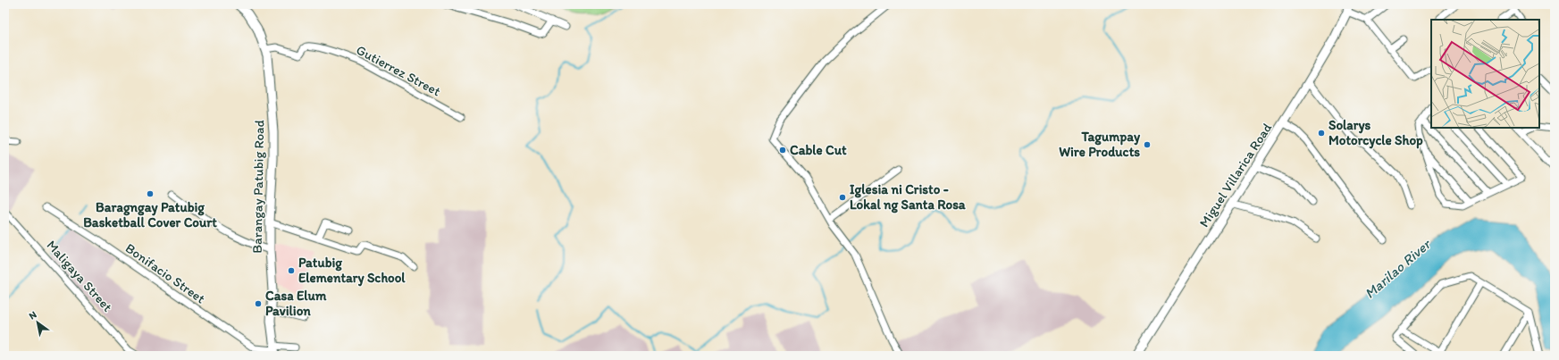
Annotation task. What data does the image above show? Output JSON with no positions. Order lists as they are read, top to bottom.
{
  "streets": {
    "main road": ["Miguel Villarica Road", "Barangay Patubig Road"],
    "street": ["Gutierrez Street", "Bonifacio Street", "Maligaya Street"]
  },
  "crossings": [
    ["Gutierrez Street", "Barangay Patubig Road"],
    ["Barangay Patubig Road", "Bonifacio Street"]
  ],
  "water": ["Marilao River"],
  "places": [
    "Solarys Motorcycle Shop",
    "Tagumpay Wire Products",
    "Cable Cut",
    "Baragngay Patubig Basketball Cover Court",
    "Iglesia ni Cristo - Lokal ng Santa Rosa",
    "Patubig Elementary School",
    "Casa Elum Pavilion"
  ],
  "north": "top left"
}
